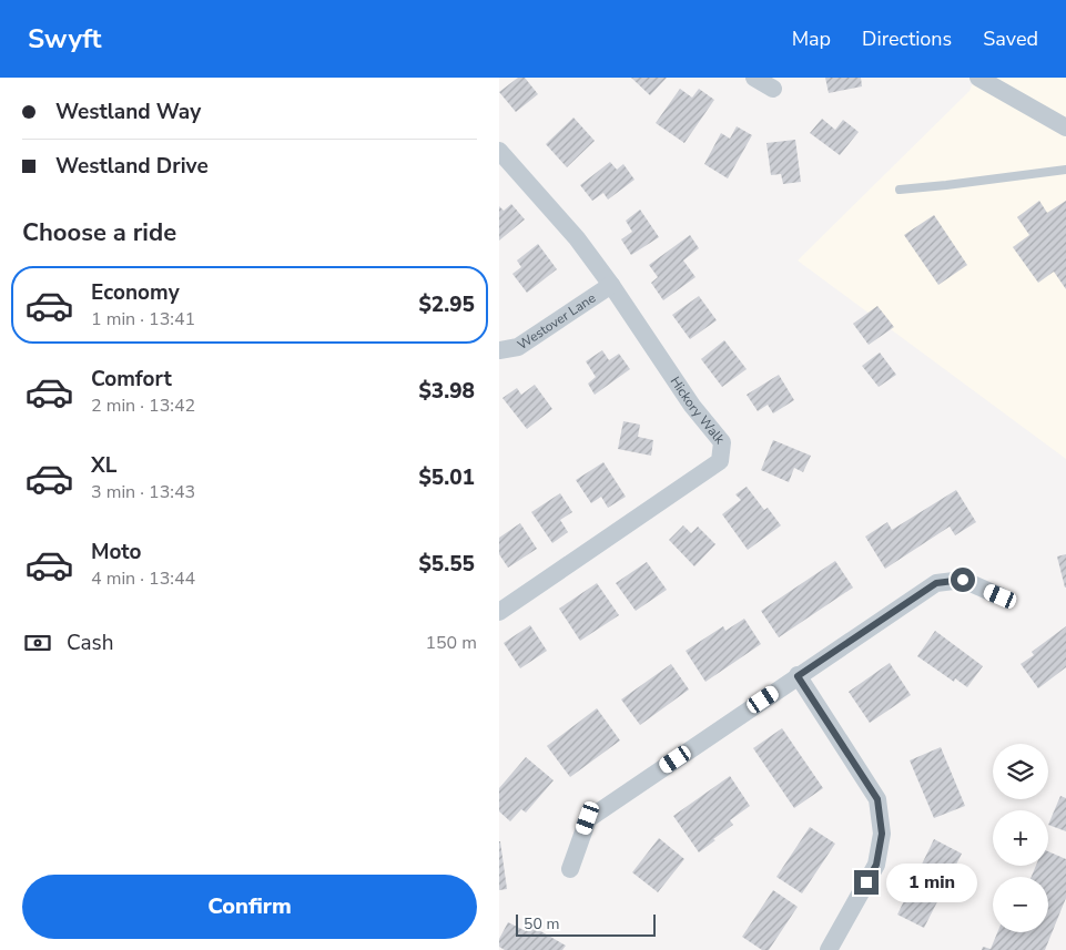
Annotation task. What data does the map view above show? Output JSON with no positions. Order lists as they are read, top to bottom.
{
  "streets": {
    "street": ["Westover Lane", "Hickory Walk"]
  },
  "crossings": [
    ["Westover Lane", "Hickory Walk"]
  ],
  "scale_bar": "50 m",
  "page": {
    "header": "Swyft",
    "nav": ["Map", "Directions", "Saved"],
    "banner": ["Westland Way", "Westland Drive"],
    "heading": "Choose a ride",
    "list": [
      {
        "name": "Economy",
        "note": "1 min · 13:41",
        "value": "$2.95"
      },
      {
        "name": "Comfort",
        "note": "2 min · 13:42",
        "value": "$3.98"
      },
      {
        "name": "XL",
        "note": "3 min · 13:43",
        "value": "$5.01"
      },
      {
        "name": "Moto",
        "note": "4 min · 13:44",
        "value": "$5.55"
      }
    ],
    "pay": ["Cash", "150 m"],
    "map_buttons": ["+", "−"],
    "buttons": "Confirm",
    "bubble": "1 min",
    "scale": "50 m"
  }
}
